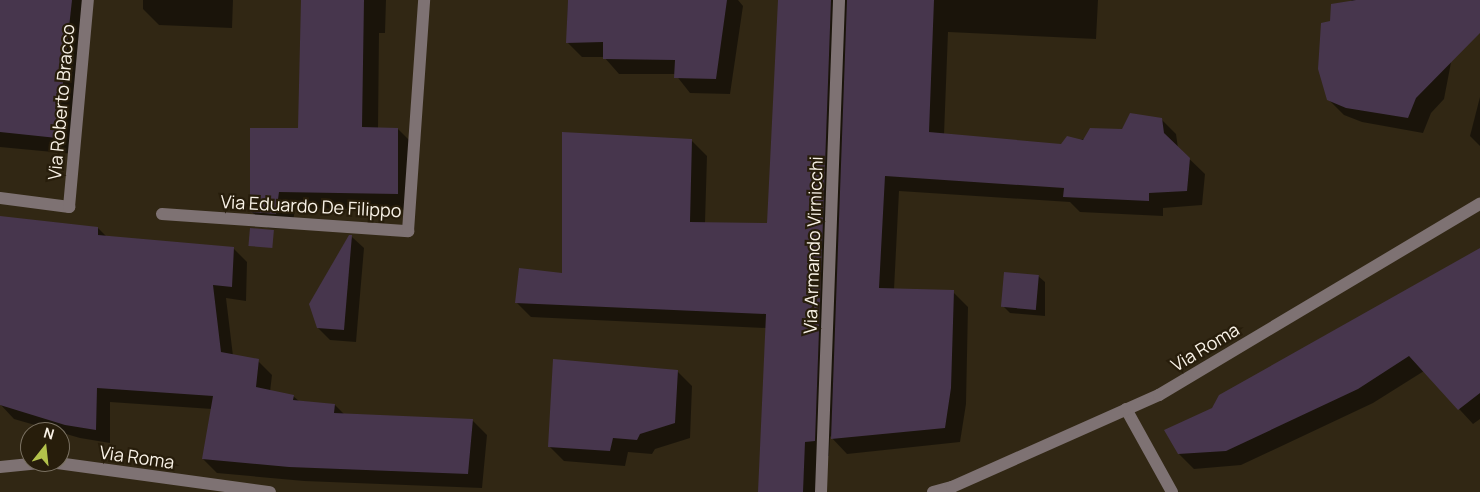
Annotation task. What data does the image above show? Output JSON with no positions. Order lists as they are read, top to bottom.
{
  "streets": {
    "street": [
      "Via Roberto Bracco",
      "Via Eduardo De Filippo",
      "Via Armando Virnicchi",
      "Via Roma"
    ]
  },
  "north": "top"
}
